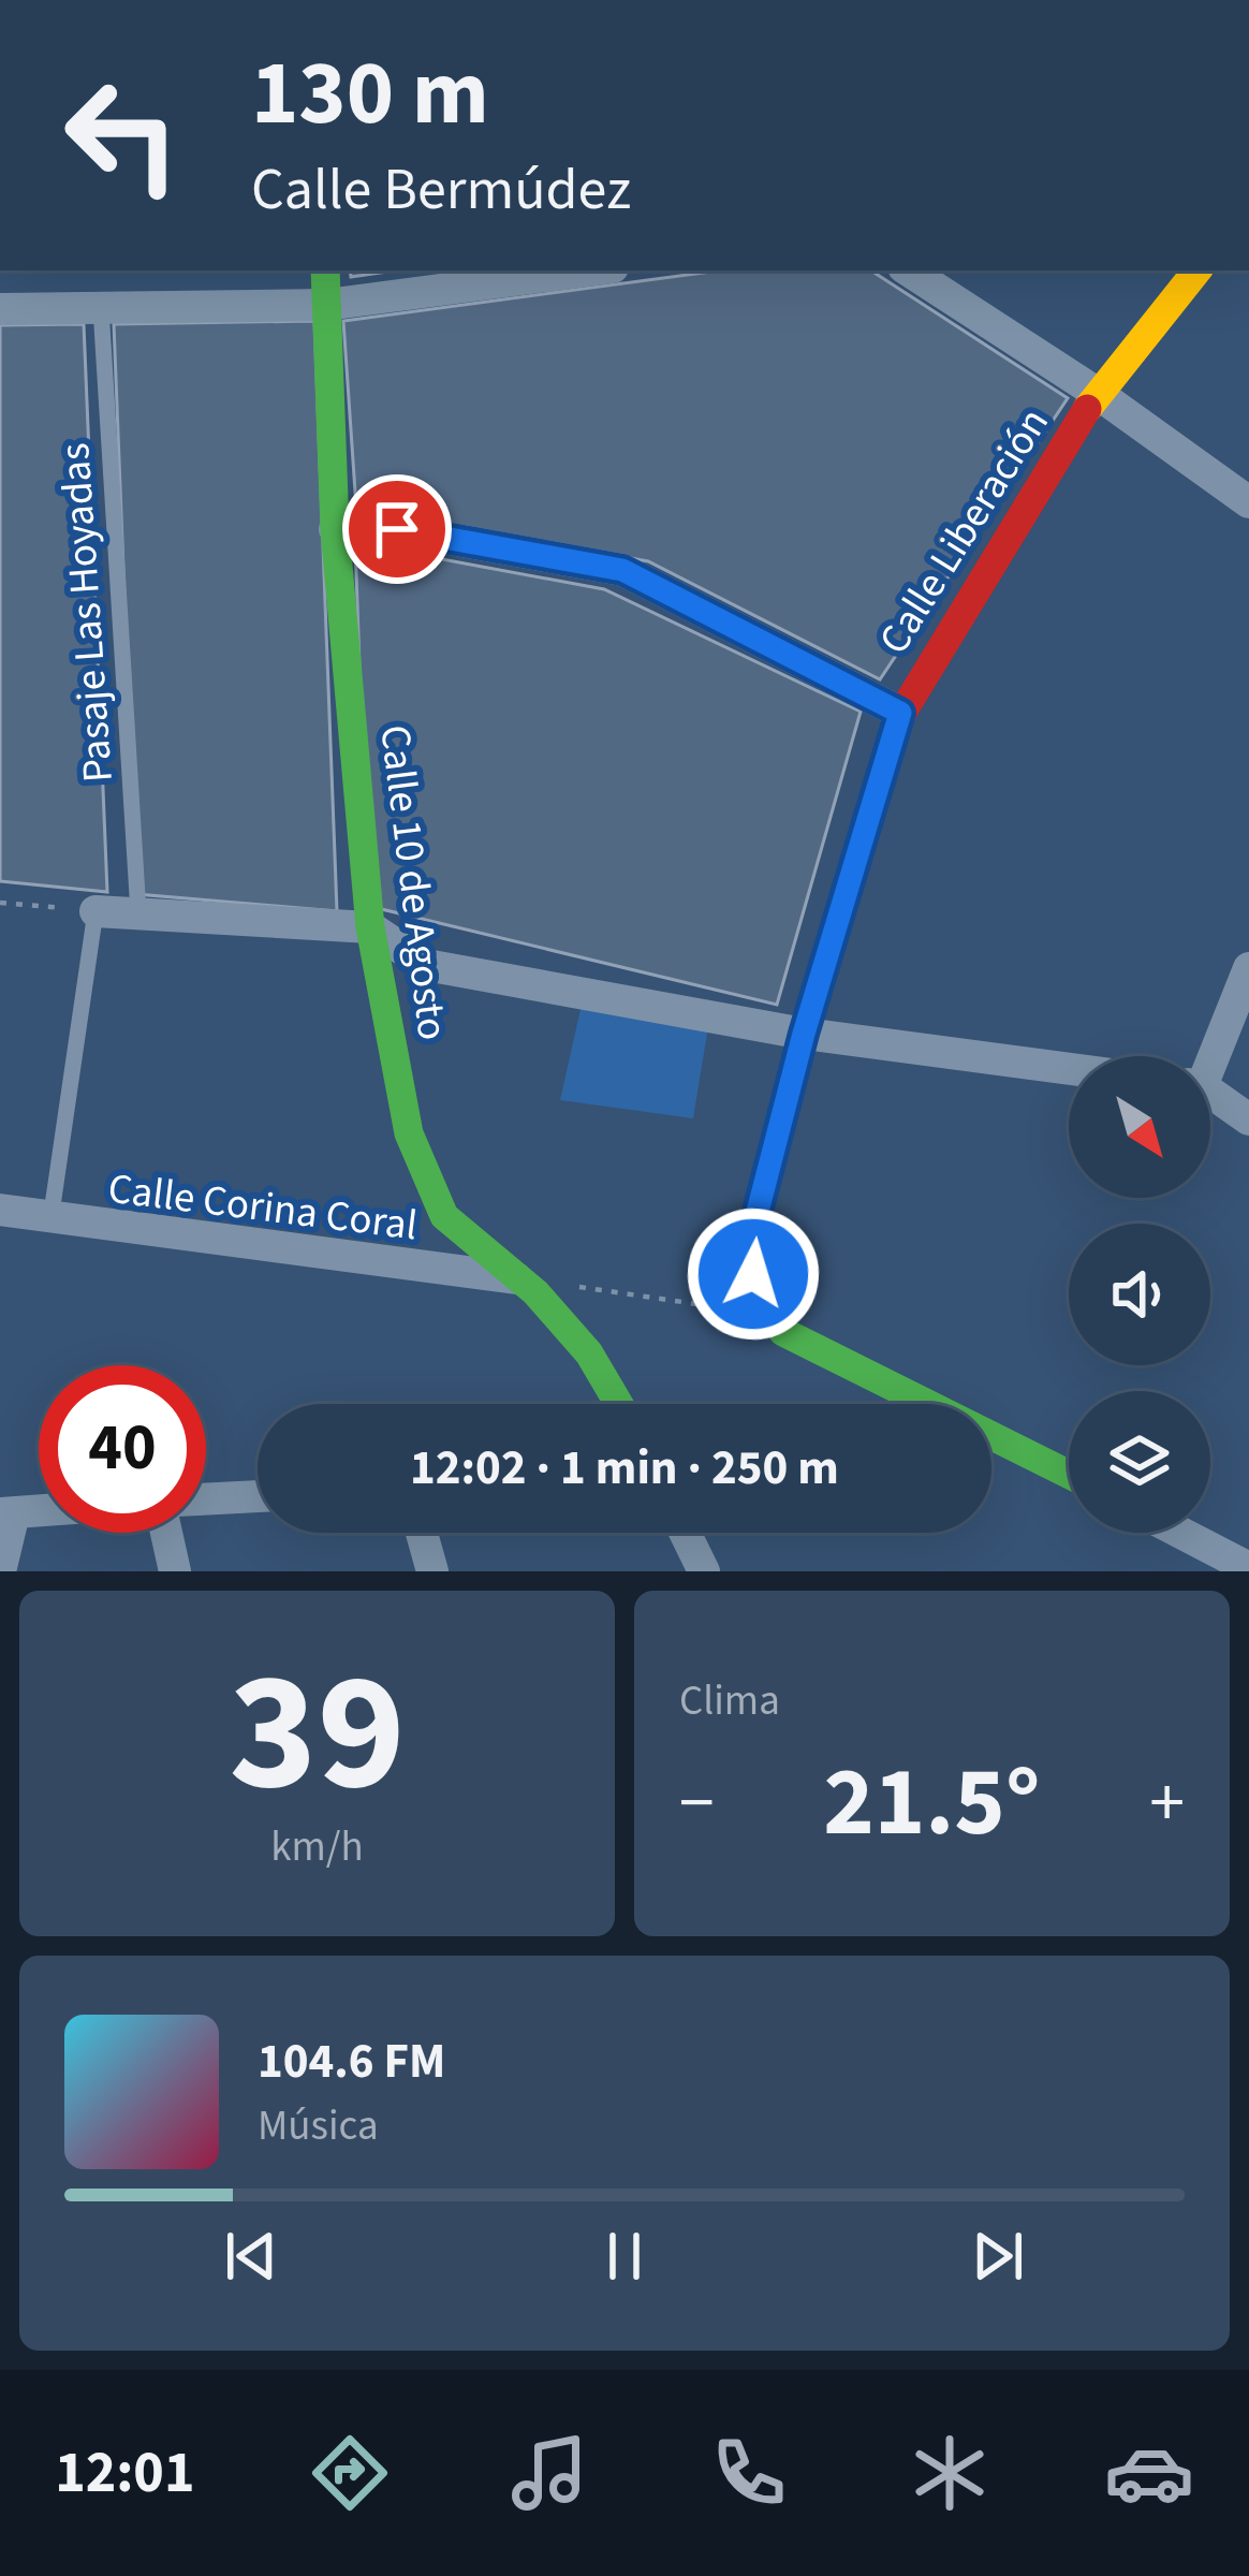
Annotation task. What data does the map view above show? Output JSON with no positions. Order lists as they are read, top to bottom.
{
  "streets": {
    "street": ["Calle Liberación", "Calle 10 de Agosto", "Calle Corina Coral"],
    "lane": ["Pasaje Las Hoyadas"]
  },
  "crossings": [
    ["Calle 10 de Agosto", "Calle Corina Coral"]
  ],
  "north": "bottom right",
  "page": {
    "turn": ["130 m", "Calle Bermúdez"],
    "limit": "40",
    "trip": "12:02 · 1 min · 250 m",
    "tile": [
      ["39", "km/h"],
      "Clima"
    ],
    "heat": ["−", "21.5°", "+"],
    "song": ["104.6 FM", "Música"],
    "tabs": "12:01"
  }
}
